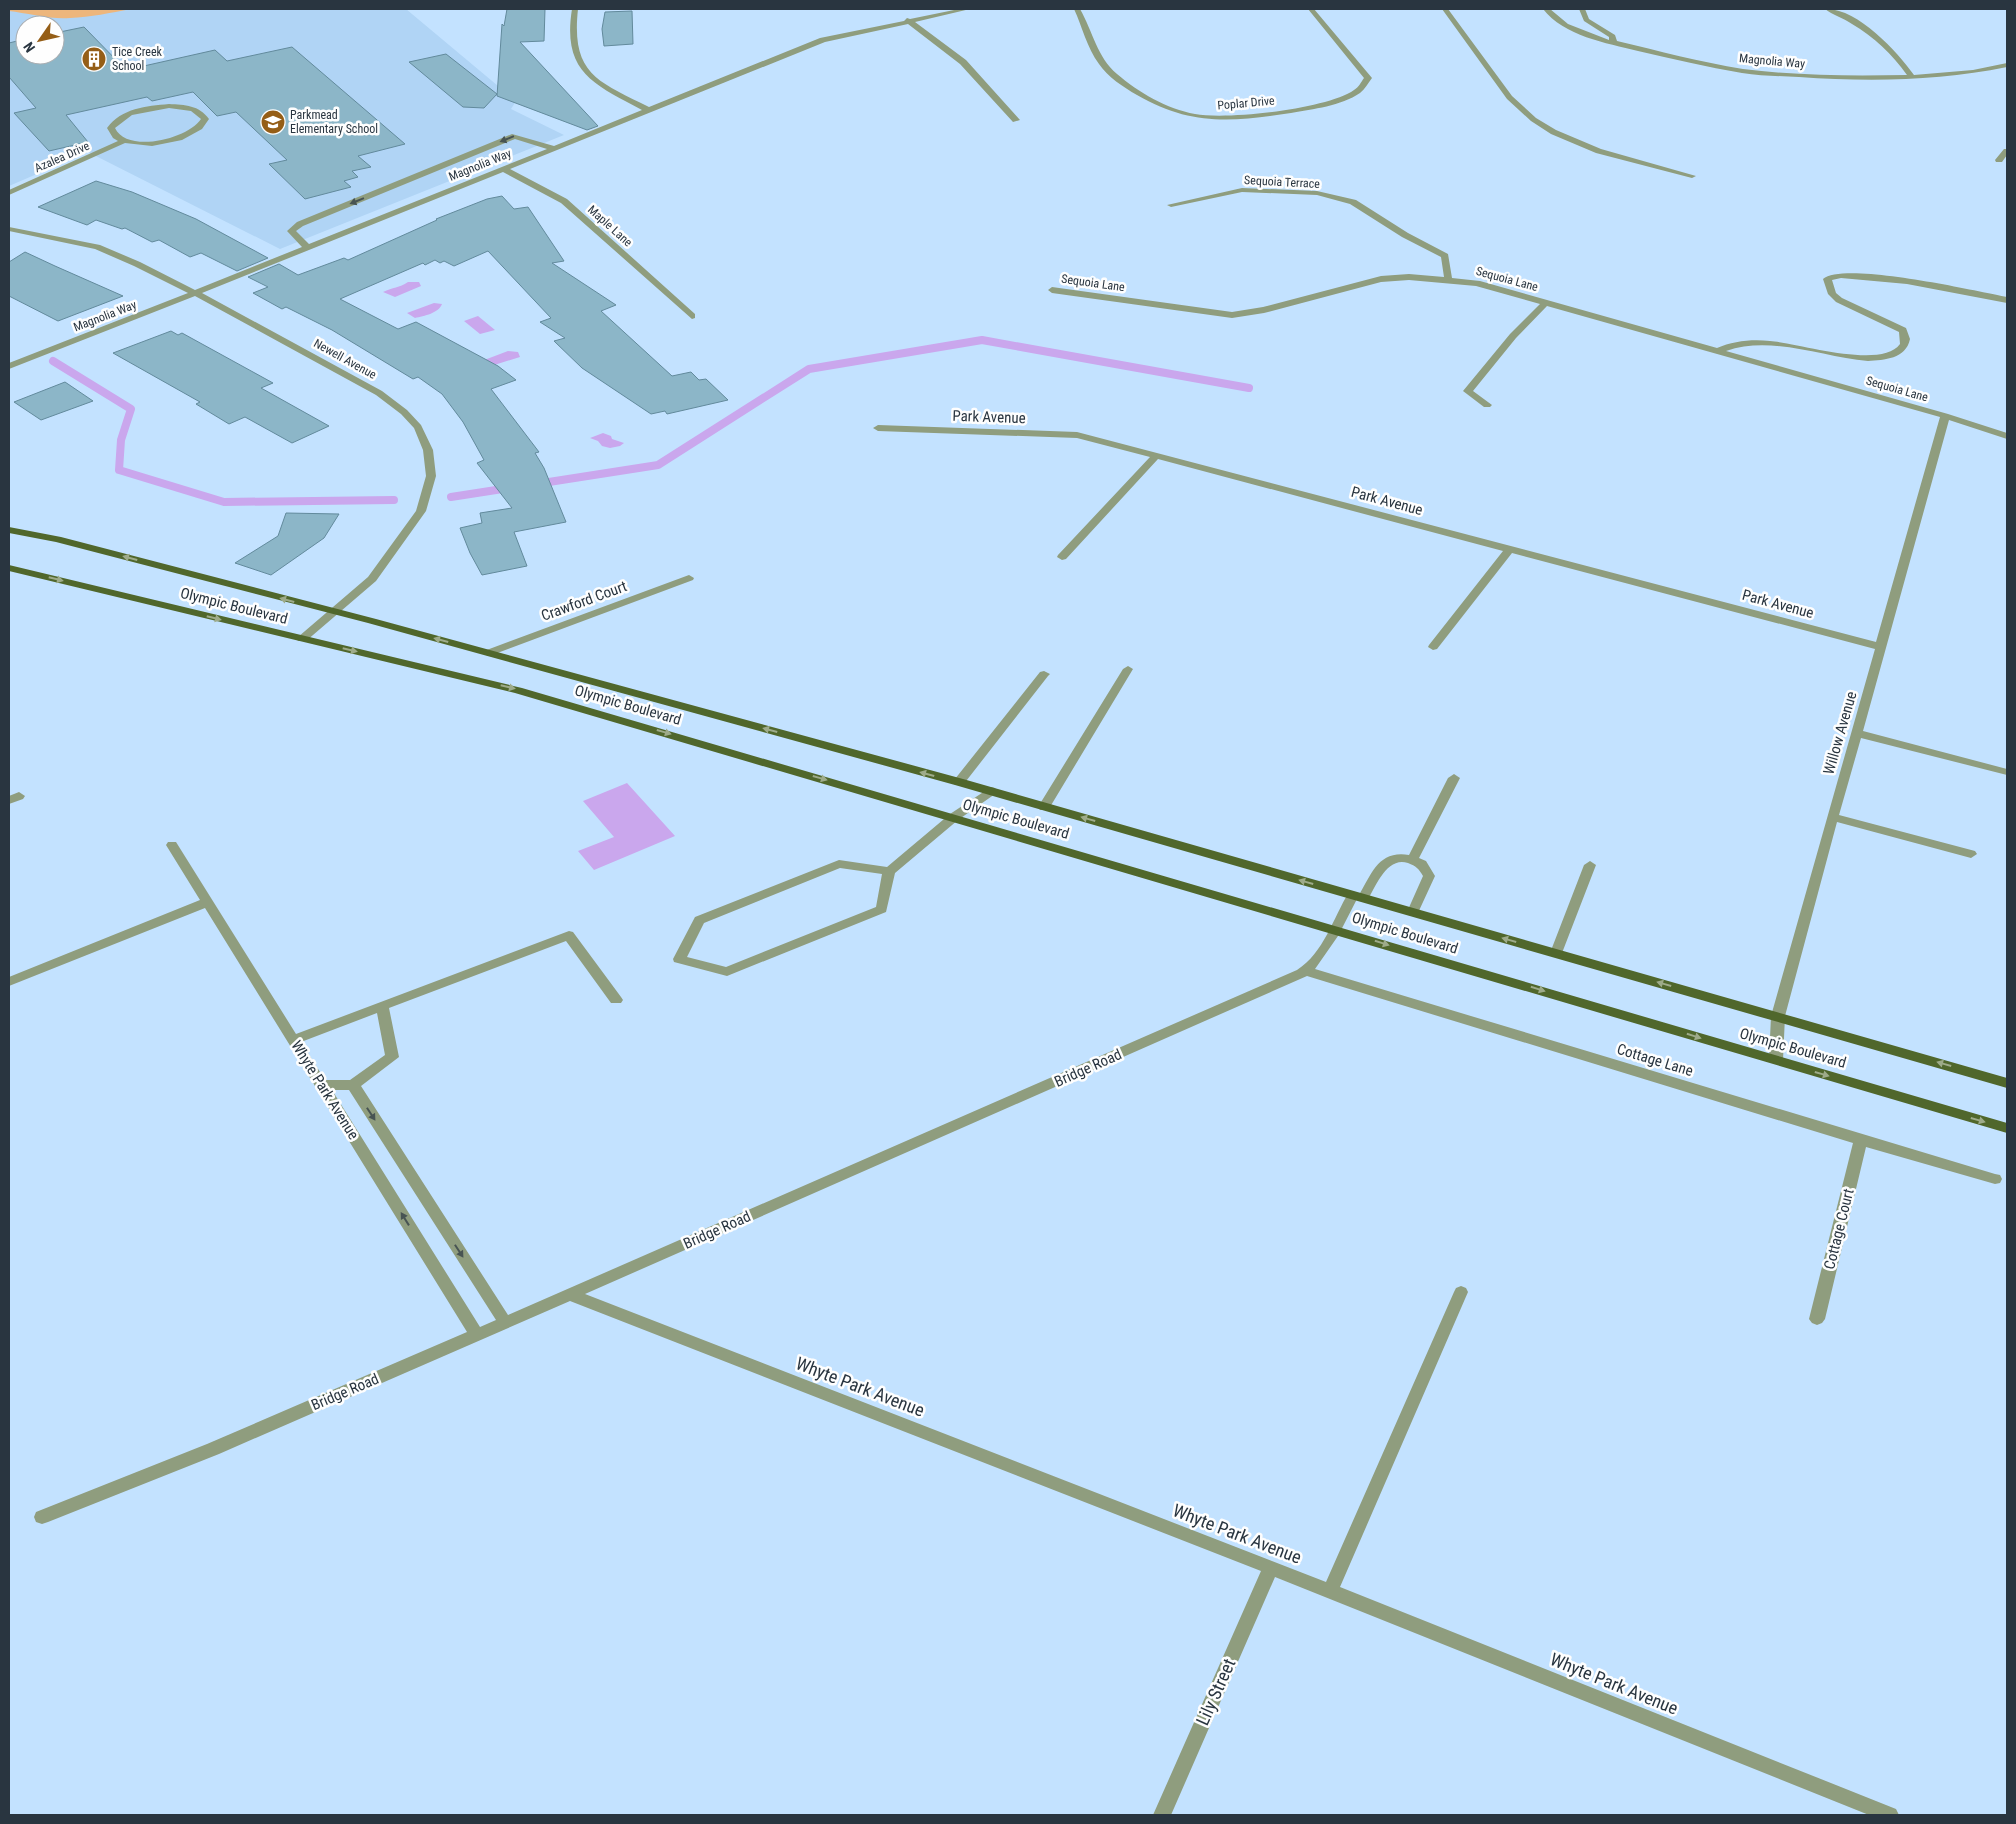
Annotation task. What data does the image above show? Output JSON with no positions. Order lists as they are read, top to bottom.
{
  "streets": {
    "main road": ["Olympic Boulevard"],
    "street": [
      "Magnolia Way",
      "Poplar Drive",
      "Azalea Drive",
      "Sequoia Terrace",
      "Maple Lane",
      "Sequoia Lane",
      "Newell Avenue",
      "Park Avenue",
      "Crawford Court",
      "Willow Avenue",
      "Cottage Lane",
      "Bridge Road",
      "Whyte Park Avenue",
      "Cottage Court",
      "Lily Street"
    ]
  },
  "crossings": [
    ["Magnolia Way", "Maple Lane"],
    ["Magnolia Way", "Newell Avenue"],
    ["Sequoia Terrace", "Sequoia Lane"],
    ["Sequoia Lane", "Willow Avenue"],
    ["Newell Avenue", "Olympic Boulevard"],
    ["Park Avenue", "Willow Avenue"],
    ["Crawford Court", "Olympic Boulevard"],
    ["Olympic Boulevard", "Willow Avenue"],
    ["Olympic Boulevard", "Bridge Road"],
    ["Cottage Lane", "Bridge Road"],
    ["Cottage Lane", "Cottage Court"],
    ["Bridge Road", "Whyte Park Avenue"],
    ["Whyte Park Avenue", "Lily Street"]
  ],
  "places": {
    "building": ["Tice Creek School"],
    "school or university": ["Parkmead Elementary School"]
  },
  "north": "bottom left"
}
